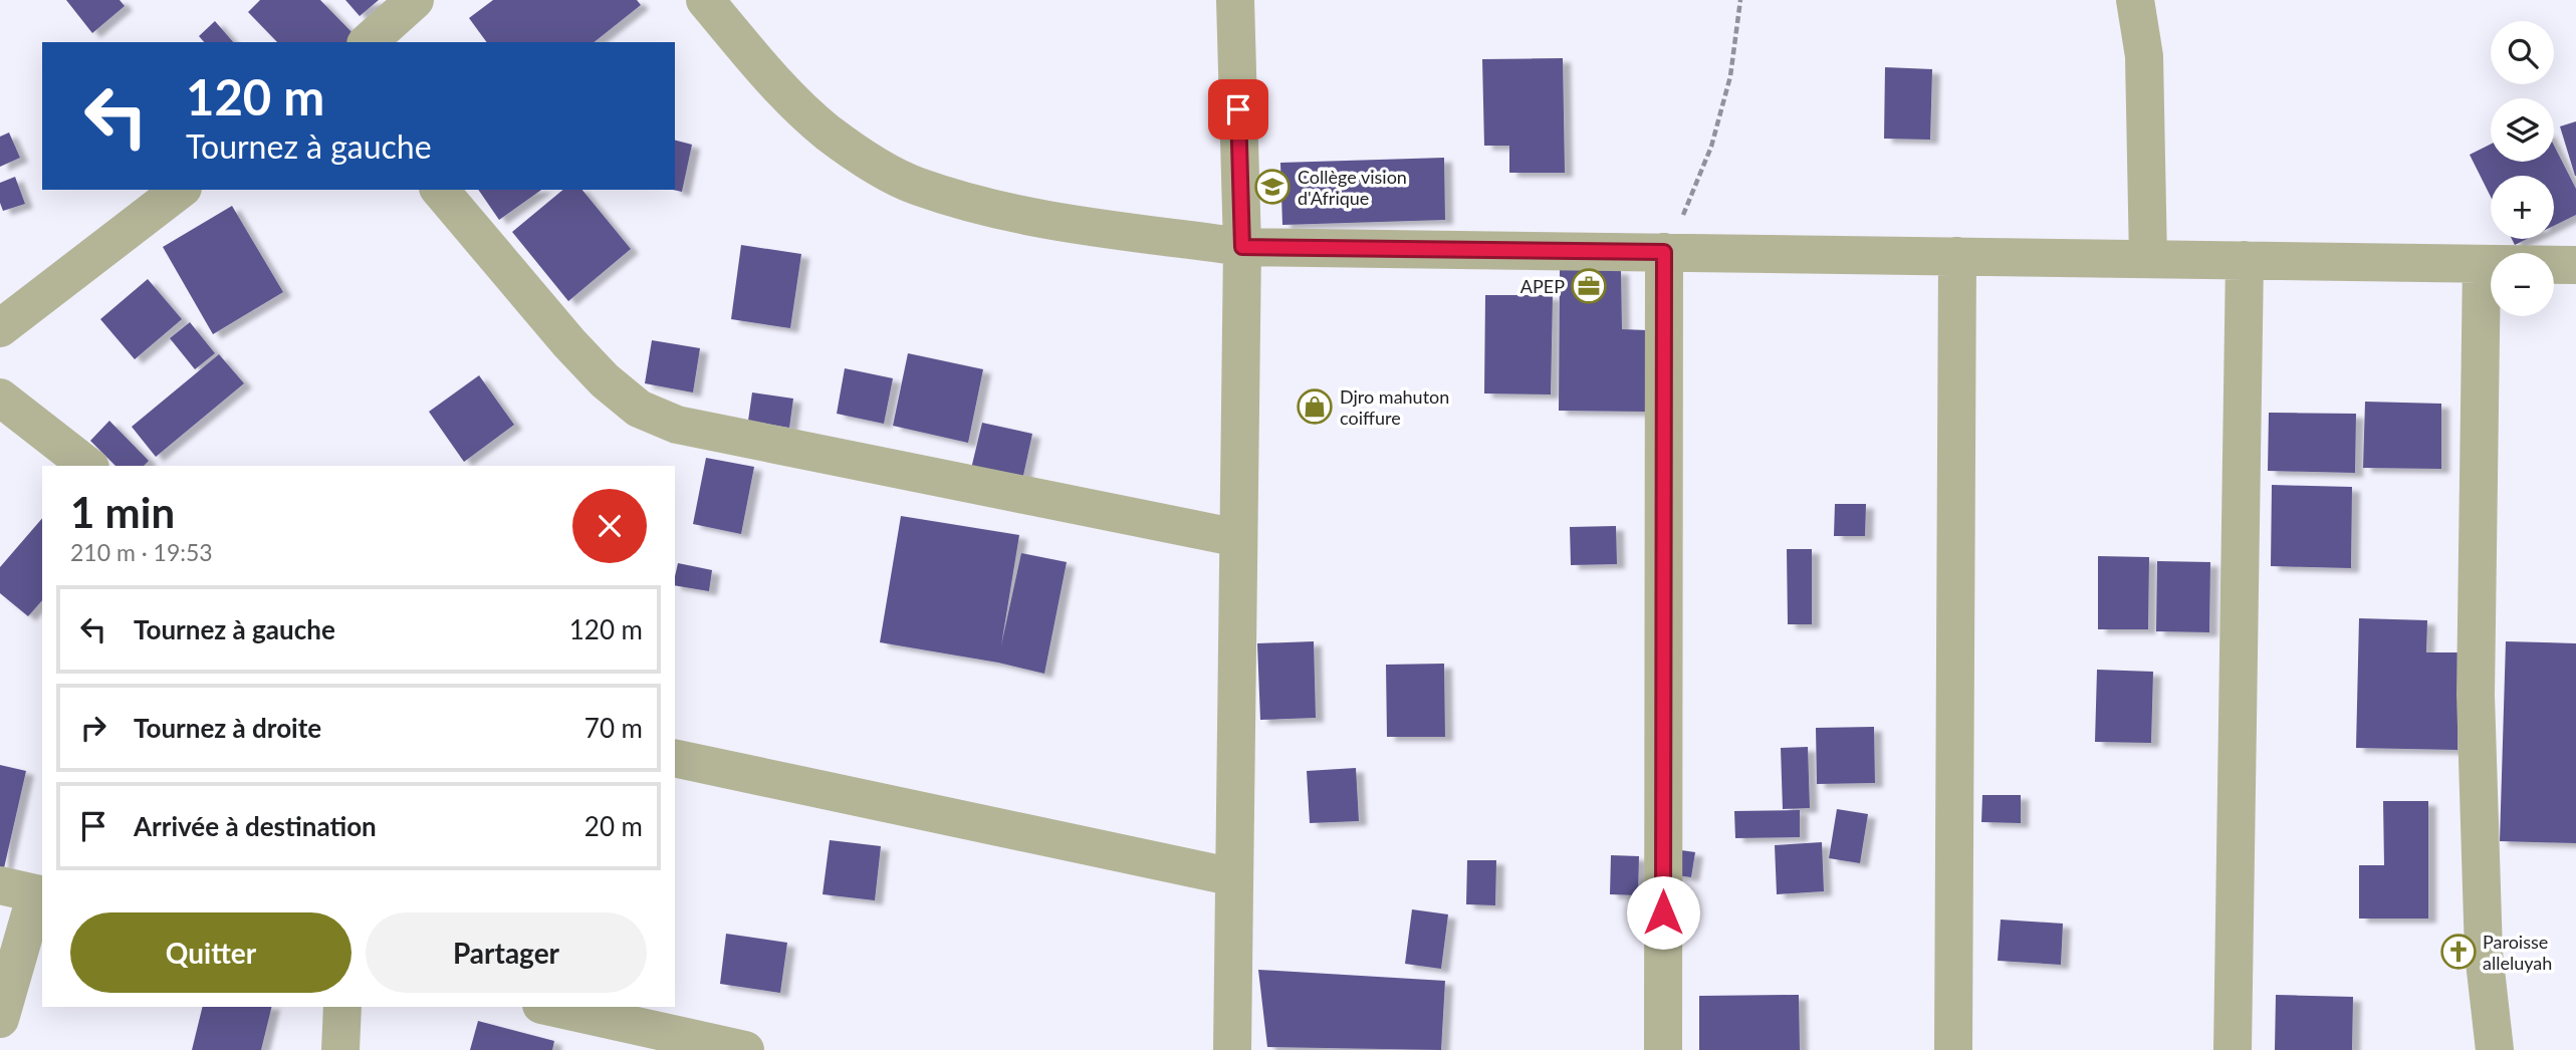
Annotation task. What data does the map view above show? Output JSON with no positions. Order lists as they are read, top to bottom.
{
  "places": {
    "school or university": ["Collège vision d'Afrique"],
    "office": ["APEP"],
    "shop": ["Djro mahuton coiffure"],
    "church": ["Paroisse alleluyah"]
  },
  "page": {
    "map_buttons": ["+", "−"],
    "turn": ["120 m", "Tournez à gauche"],
    "heading": ["1 min", "210 m · 19:53"],
    "list": [
      {
        "name": "Tournez à gauche",
        "value": "120 m"
      },
      {
        "name": "Tournez à droite",
        "value": "70 m"
      },
      {
        "name": "Arrivée à destination",
        "value": "20 m"
      }
    ],
    "buttons": ["Quitter", "Partager"]
  }
}
